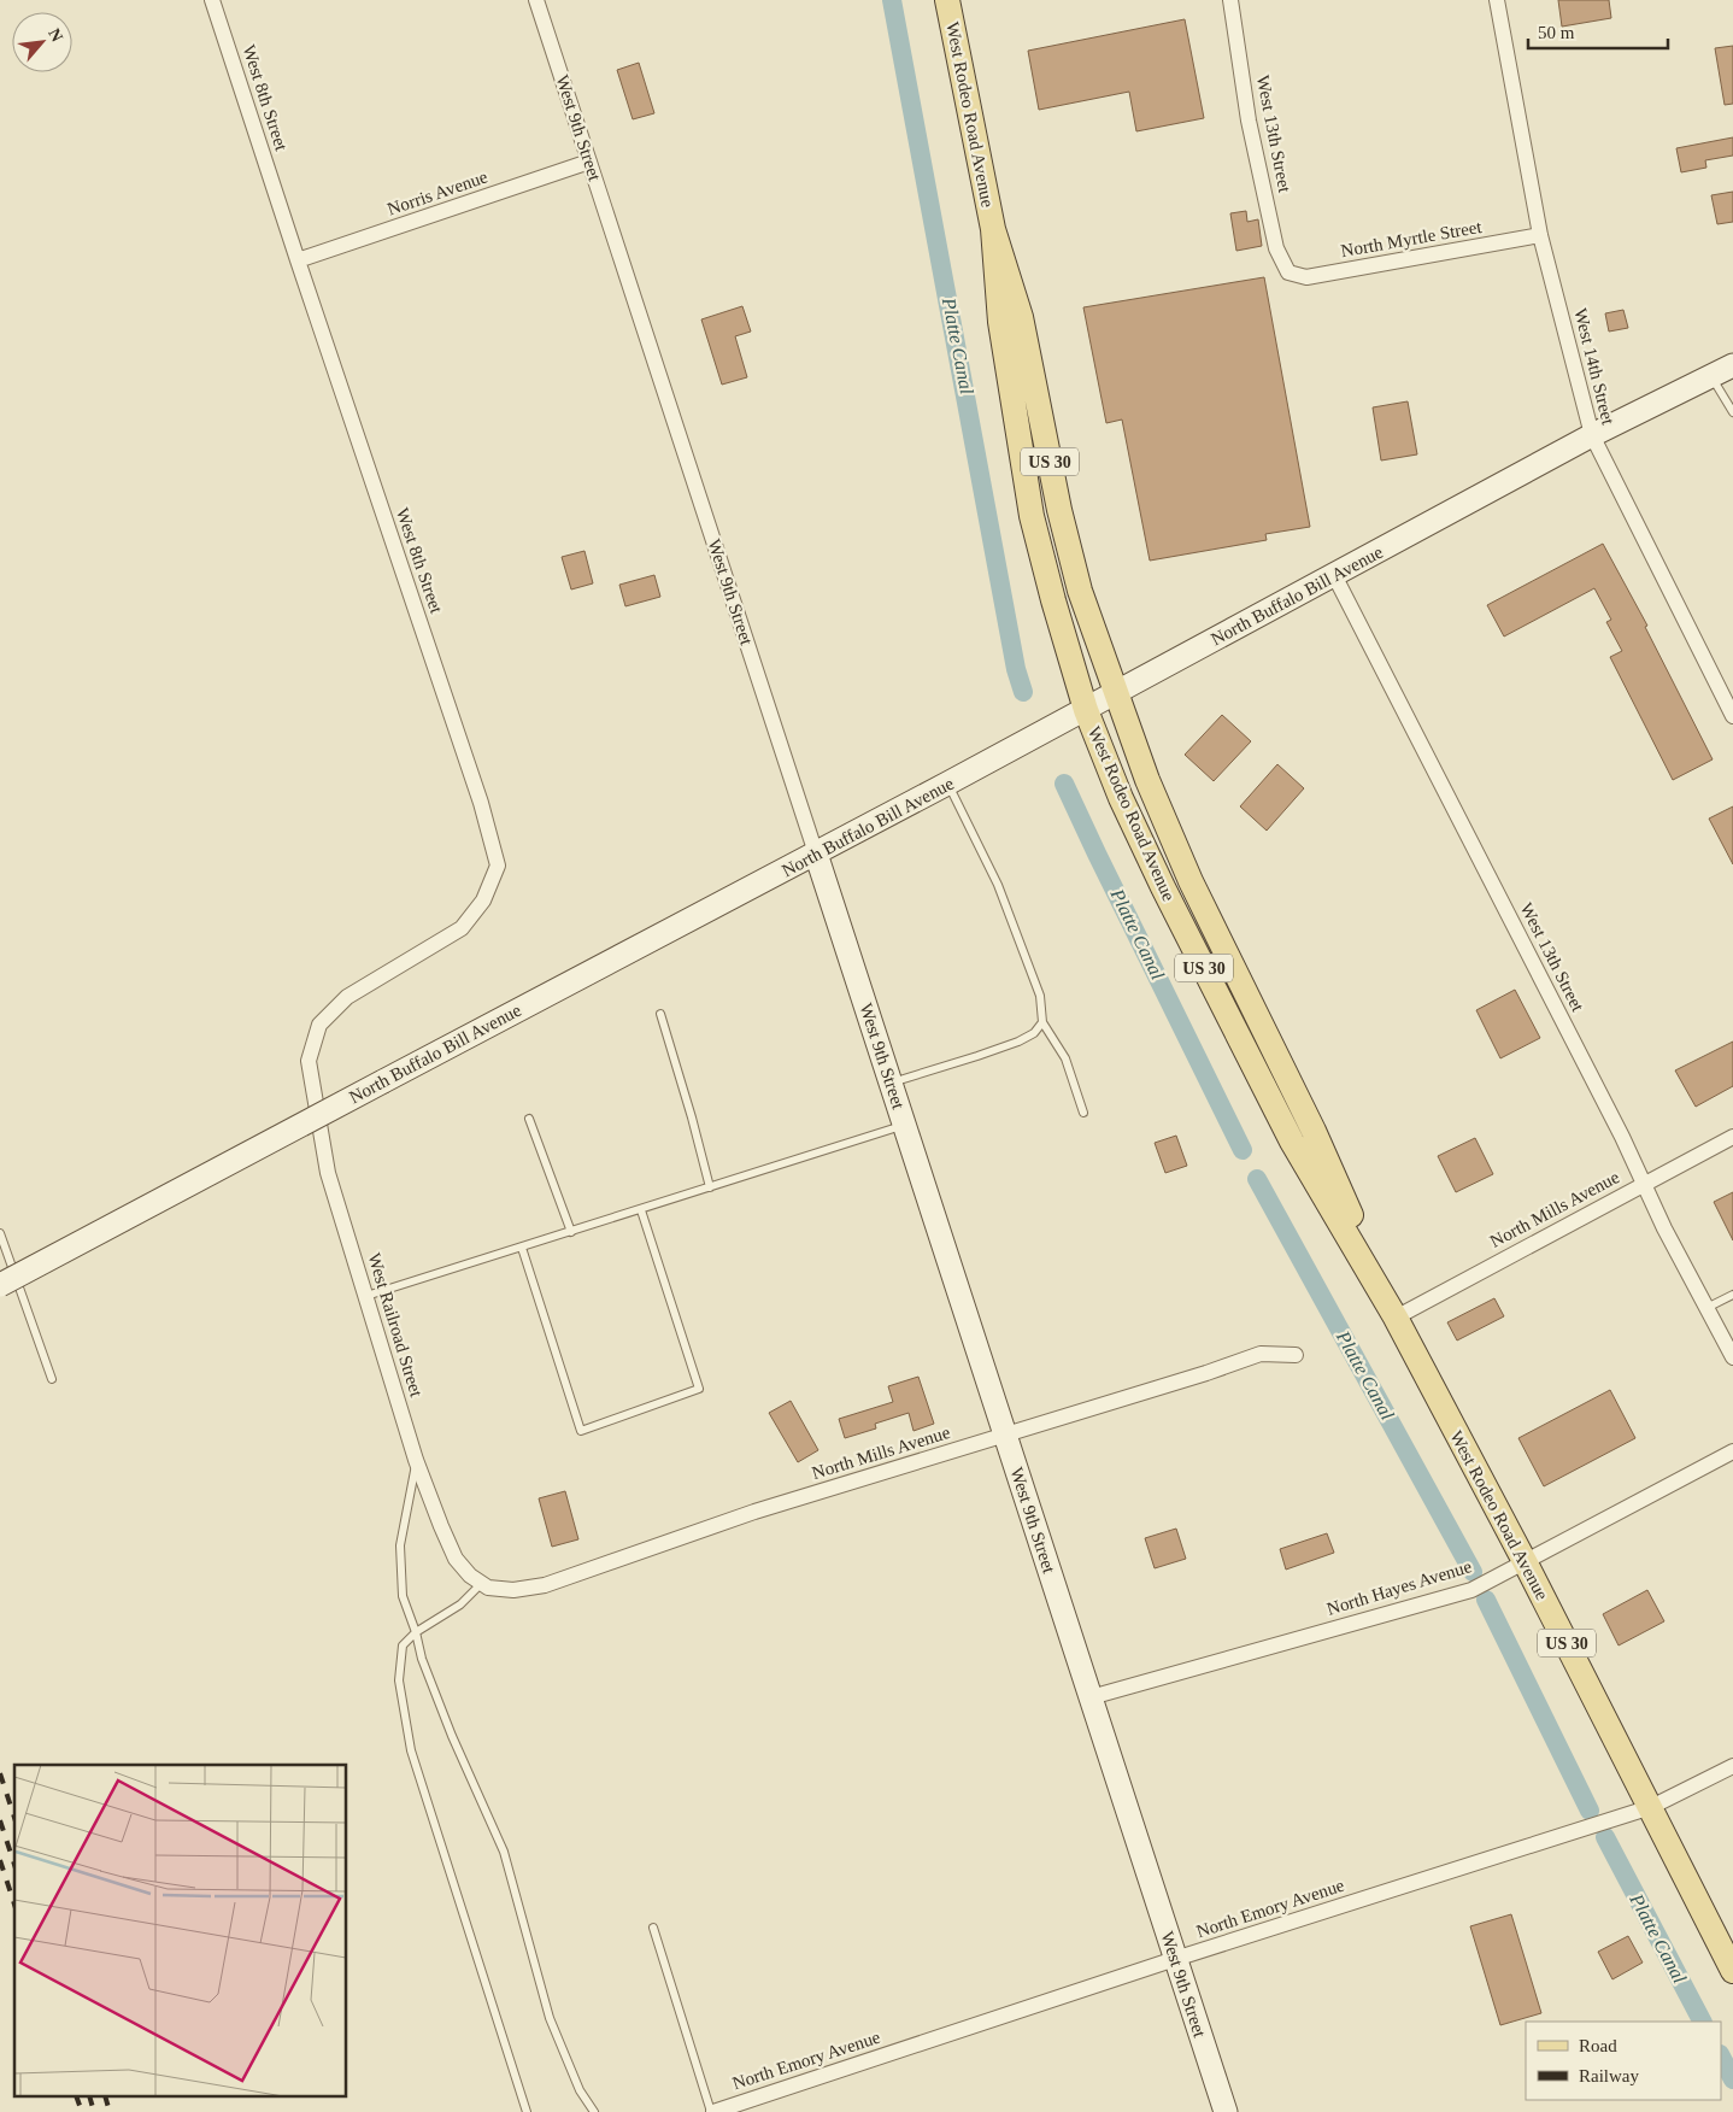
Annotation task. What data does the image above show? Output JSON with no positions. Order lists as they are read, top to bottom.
{
  "streets": {
    "main road": ["West Rodeo Road Avenue", "US 30"],
    "street": [
      "West 8th Street",
      "West 9th Street",
      "West 13th Street",
      "Norris Avenue",
      "North Myrtle Street",
      "West 14th Street",
      "North Buffalo Bill Avenue",
      "North Mills Avenue",
      "West Railroad Street",
      "North Hayes Avenue",
      "North Emory Avenue"
    ]
  },
  "crossings": [
    ["West 8th Street", "Norris Avenue"],
    ["West 8th Street", "West Railroad Street"],
    ["West Rodeo Road Avenue", "North Buffalo Bill Avenue"],
    ["West Rodeo Road Avenue", "North Mills Avenue"],
    ["West Rodeo Road Avenue", "North Hayes Avenue"],
    ["West Rodeo Road Avenue", "North Emory Avenue"],
    ["West 9th Street", "Norris Avenue"],
    ["West 9th Street", "North Buffalo Bill Avenue"],
    ["West 9th Street", "North Mills Avenue"],
    ["West 9th Street", "North Hayes Avenue"],
    ["West 9th Street", "North Emory Avenue"],
    ["West 13th Street", "North Myrtle Street"],
    ["West 13th Street", "North Buffalo Bill Avenue"],
    ["West 13th Street", "North Mills Avenue"],
    ["North Myrtle Street", "West 14th Street"],
    ["West 14th Street", "North Buffalo Bill Avenue"],
    ["North Mills Avenue", "West Railroad Street"]
  ],
  "water": ["Platte Canal"],
  "legend": ["Road", "Railway"],
  "scale_bar": "50 m",
  "north": "top right"
}
